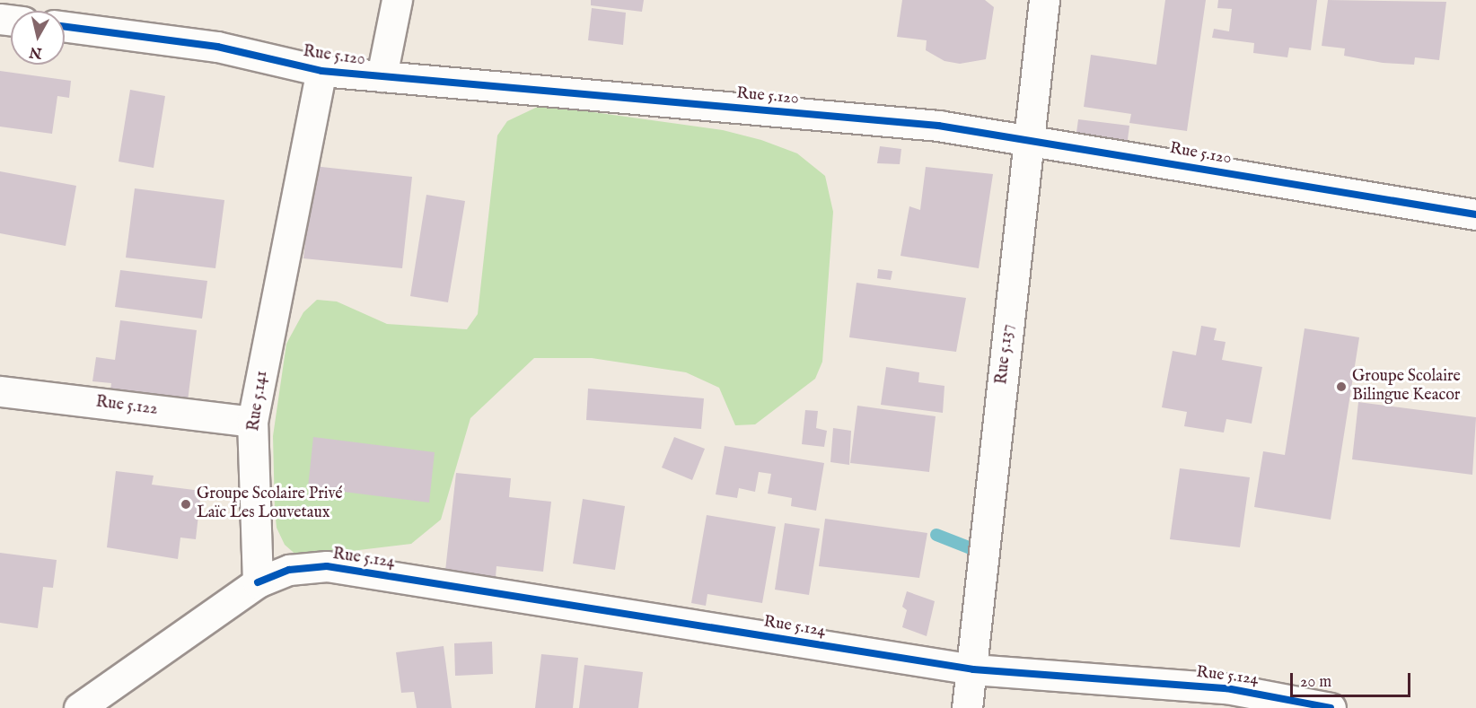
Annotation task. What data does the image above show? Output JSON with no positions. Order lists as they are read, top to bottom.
{
  "streets": {
    "street": [
      "Rue 5.120",
      "Rue 5.137",
      "Rue 5.141",
      "Rue 5.122",
      "Rue 5.124"
    ]
  },
  "crossings": [
    ["Rue 5.120", "Rue 5.137"],
    ["Rue 5.120", "Rue 5.141"],
    ["Rue 5.137", "Rue 5.124"],
    ["Rue 5.141", "Rue 5.122"],
    ["Rue 5.141", "Rue 5.124"]
  ],
  "places": ["Groupe Scolaire Bilingue Keacor", "Groupe Scolaire Privé Laïc Les Louvetaux"],
  "scale_bar": "20 m",
  "north": "bottom"
}
